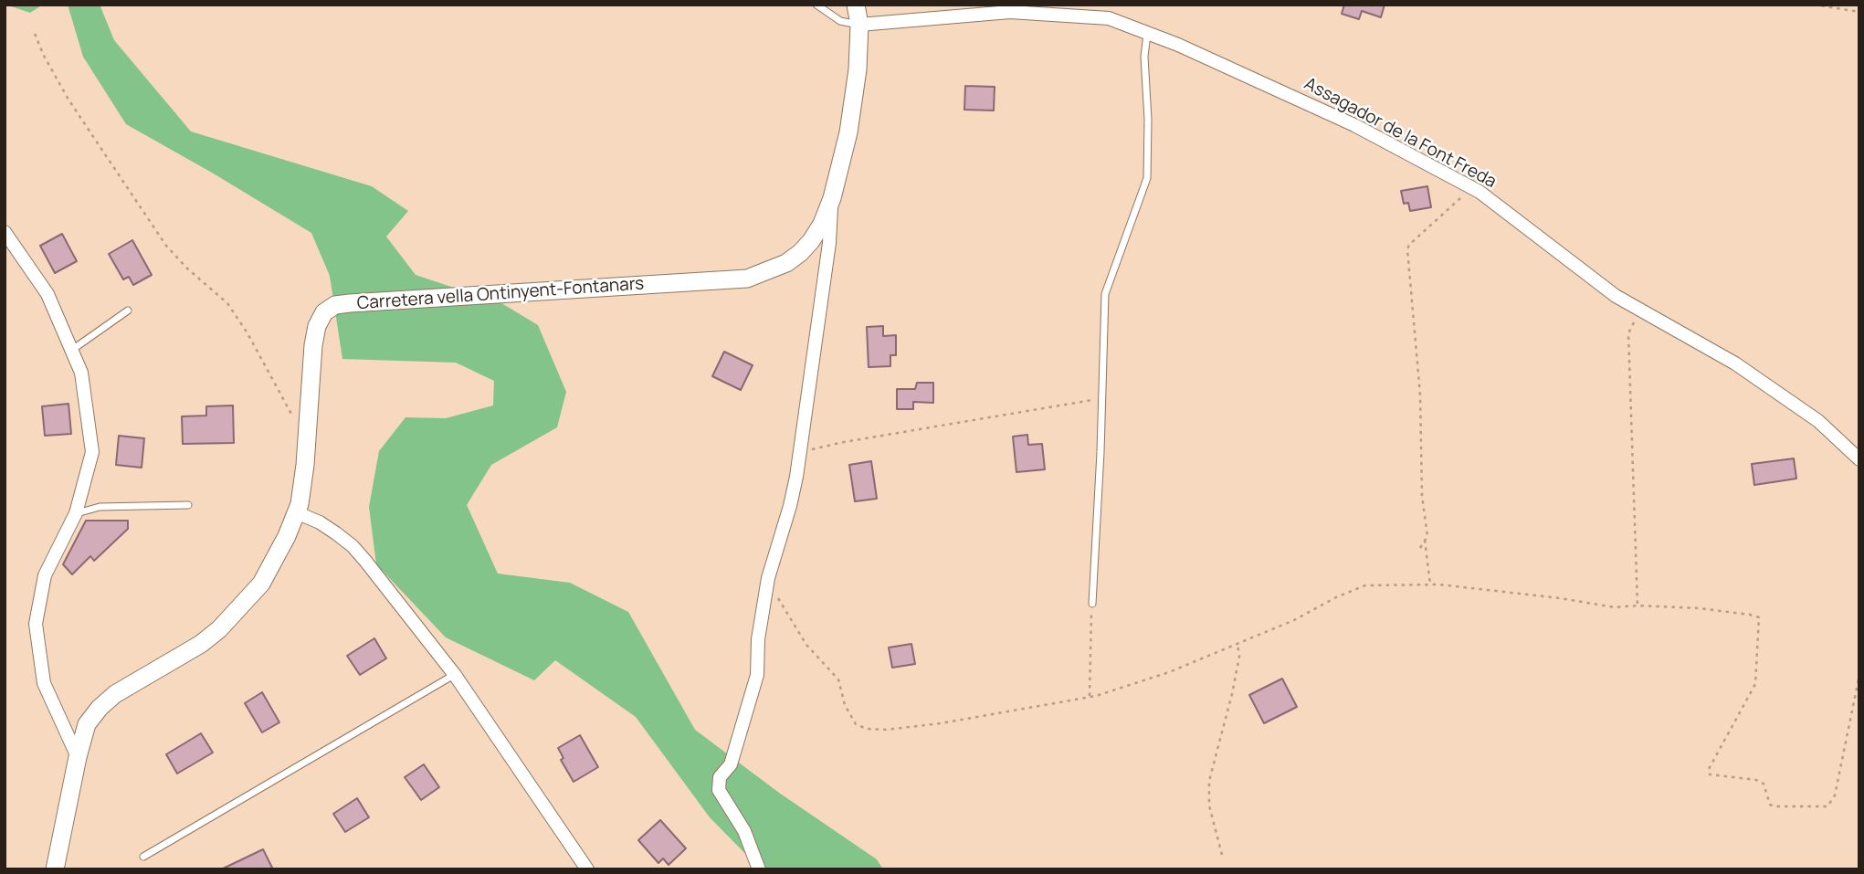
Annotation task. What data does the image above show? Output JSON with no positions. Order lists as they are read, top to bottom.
{
  "streets": {
    "street": ["Assagador de la Font Freda", "Carretera vella Ontinyent-Fontanars"]
  },
  "crossings": [
    ["Assagador de la Font Freda", "Carretera vella Ontinyent-Fontanars"]
  ]
}
